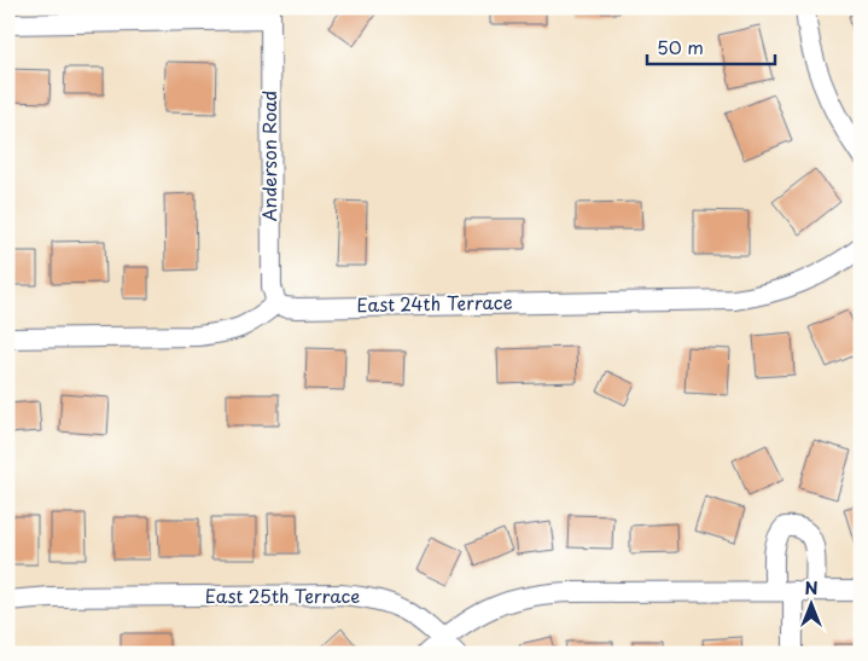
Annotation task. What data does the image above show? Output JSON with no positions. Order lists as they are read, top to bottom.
{
  "streets": {
    "street": ["Anderson Road", "East 24th Terrace", "East 25th Terrace"]
  },
  "crossings": [
    ["Anderson Road", "East 24th Terrace"]
  ],
  "scale_bar": "50 m",
  "north": "top"
}
